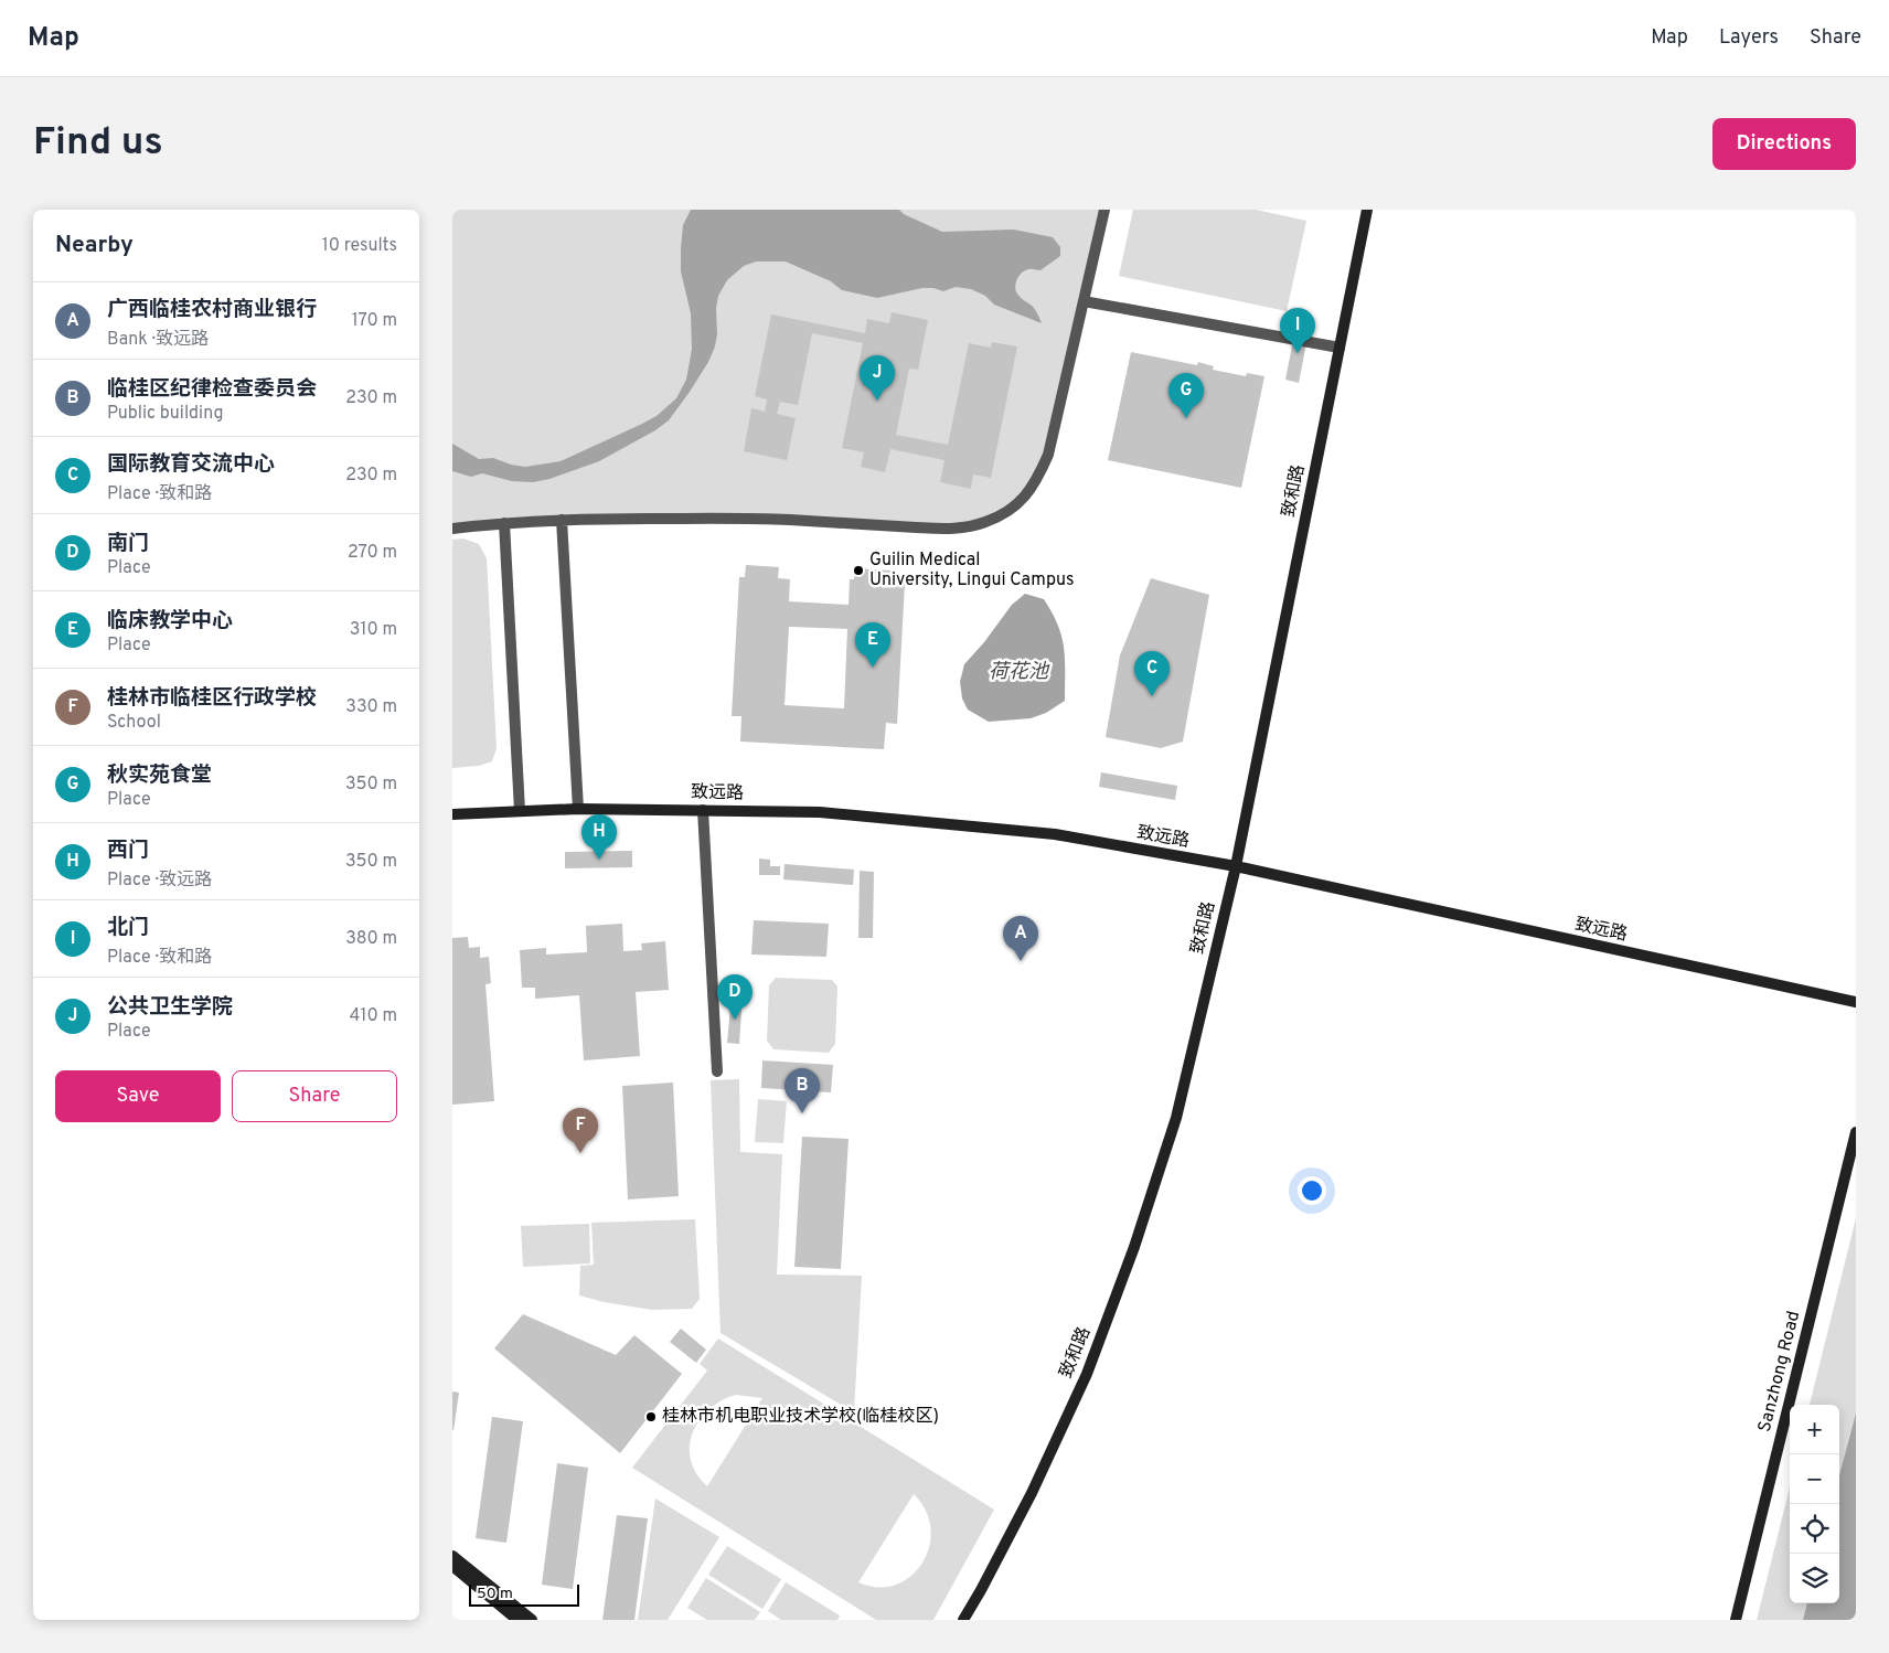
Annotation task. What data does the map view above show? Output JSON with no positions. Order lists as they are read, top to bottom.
{
  "streets": {
    "main road": ["致和路", "致远路", "Sanzhong Road"]
  },
  "crossings": [
    ["致和路", "致远路"]
  ],
  "water": ["荷花池"],
  "places": ["Guilin Medical University, Lingui Campus", "桂林市机电职业技术学校(临桂校区)"],
  "scale_bar": "50 m",
  "page": {
    "header": "Map",
    "nav": ["Map", "Layers", "Share"],
    "buttons": [
      "Directions",
      ["Save", "Share"]
    ],
    "title": "Find us",
    "heading": ["Nearby", "10 results"],
    "list": [
      {
        "mark": "A",
        "name": "广西临桂农村商业银行",
        "note": "Bank · 致远路",
        "value": "170 m"
      },
      {
        "mark": "B",
        "name": "临桂区纪律检查委员会",
        "note": "Public building",
        "value": "230 m"
      },
      {
        "mark": "C",
        "name": "国际教育交流中心",
        "note": "Place · 致和路",
        "value": "230 m"
      },
      {
        "mark": "D",
        "name": "南门",
        "note": "Place",
        "value": "270 m"
      },
      {
        "mark": "E",
        "name": "临床教学中心",
        "note": "Place",
        "value": "310 m"
      },
      {
        "mark": "F",
        "name": "桂林市临桂区行政学校",
        "note": "School",
        "value": "330 m"
      },
      {
        "mark": "G",
        "name": "秋实苑食堂",
        "note": "Place",
        "value": "350 m"
      },
      {
        "mark": "H",
        "name": "西门",
        "note": "Place · 致远路",
        "value": "350 m"
      },
      {
        "mark": "I",
        "name": "北门",
        "note": "Place · 致和路",
        "value": "380 m"
      },
      {
        "mark": "J",
        "name": "公共卫生学院",
        "note": "Place",
        "value": "410 m"
      }
    ],
    "pins": [
      "I",
      "J",
      "G",
      "E",
      "C",
      "H",
      "A",
      "D",
      "B",
      "F"
    ],
    "map_buttons": ["+", "−"],
    "scale": "50 m"
  }
}
